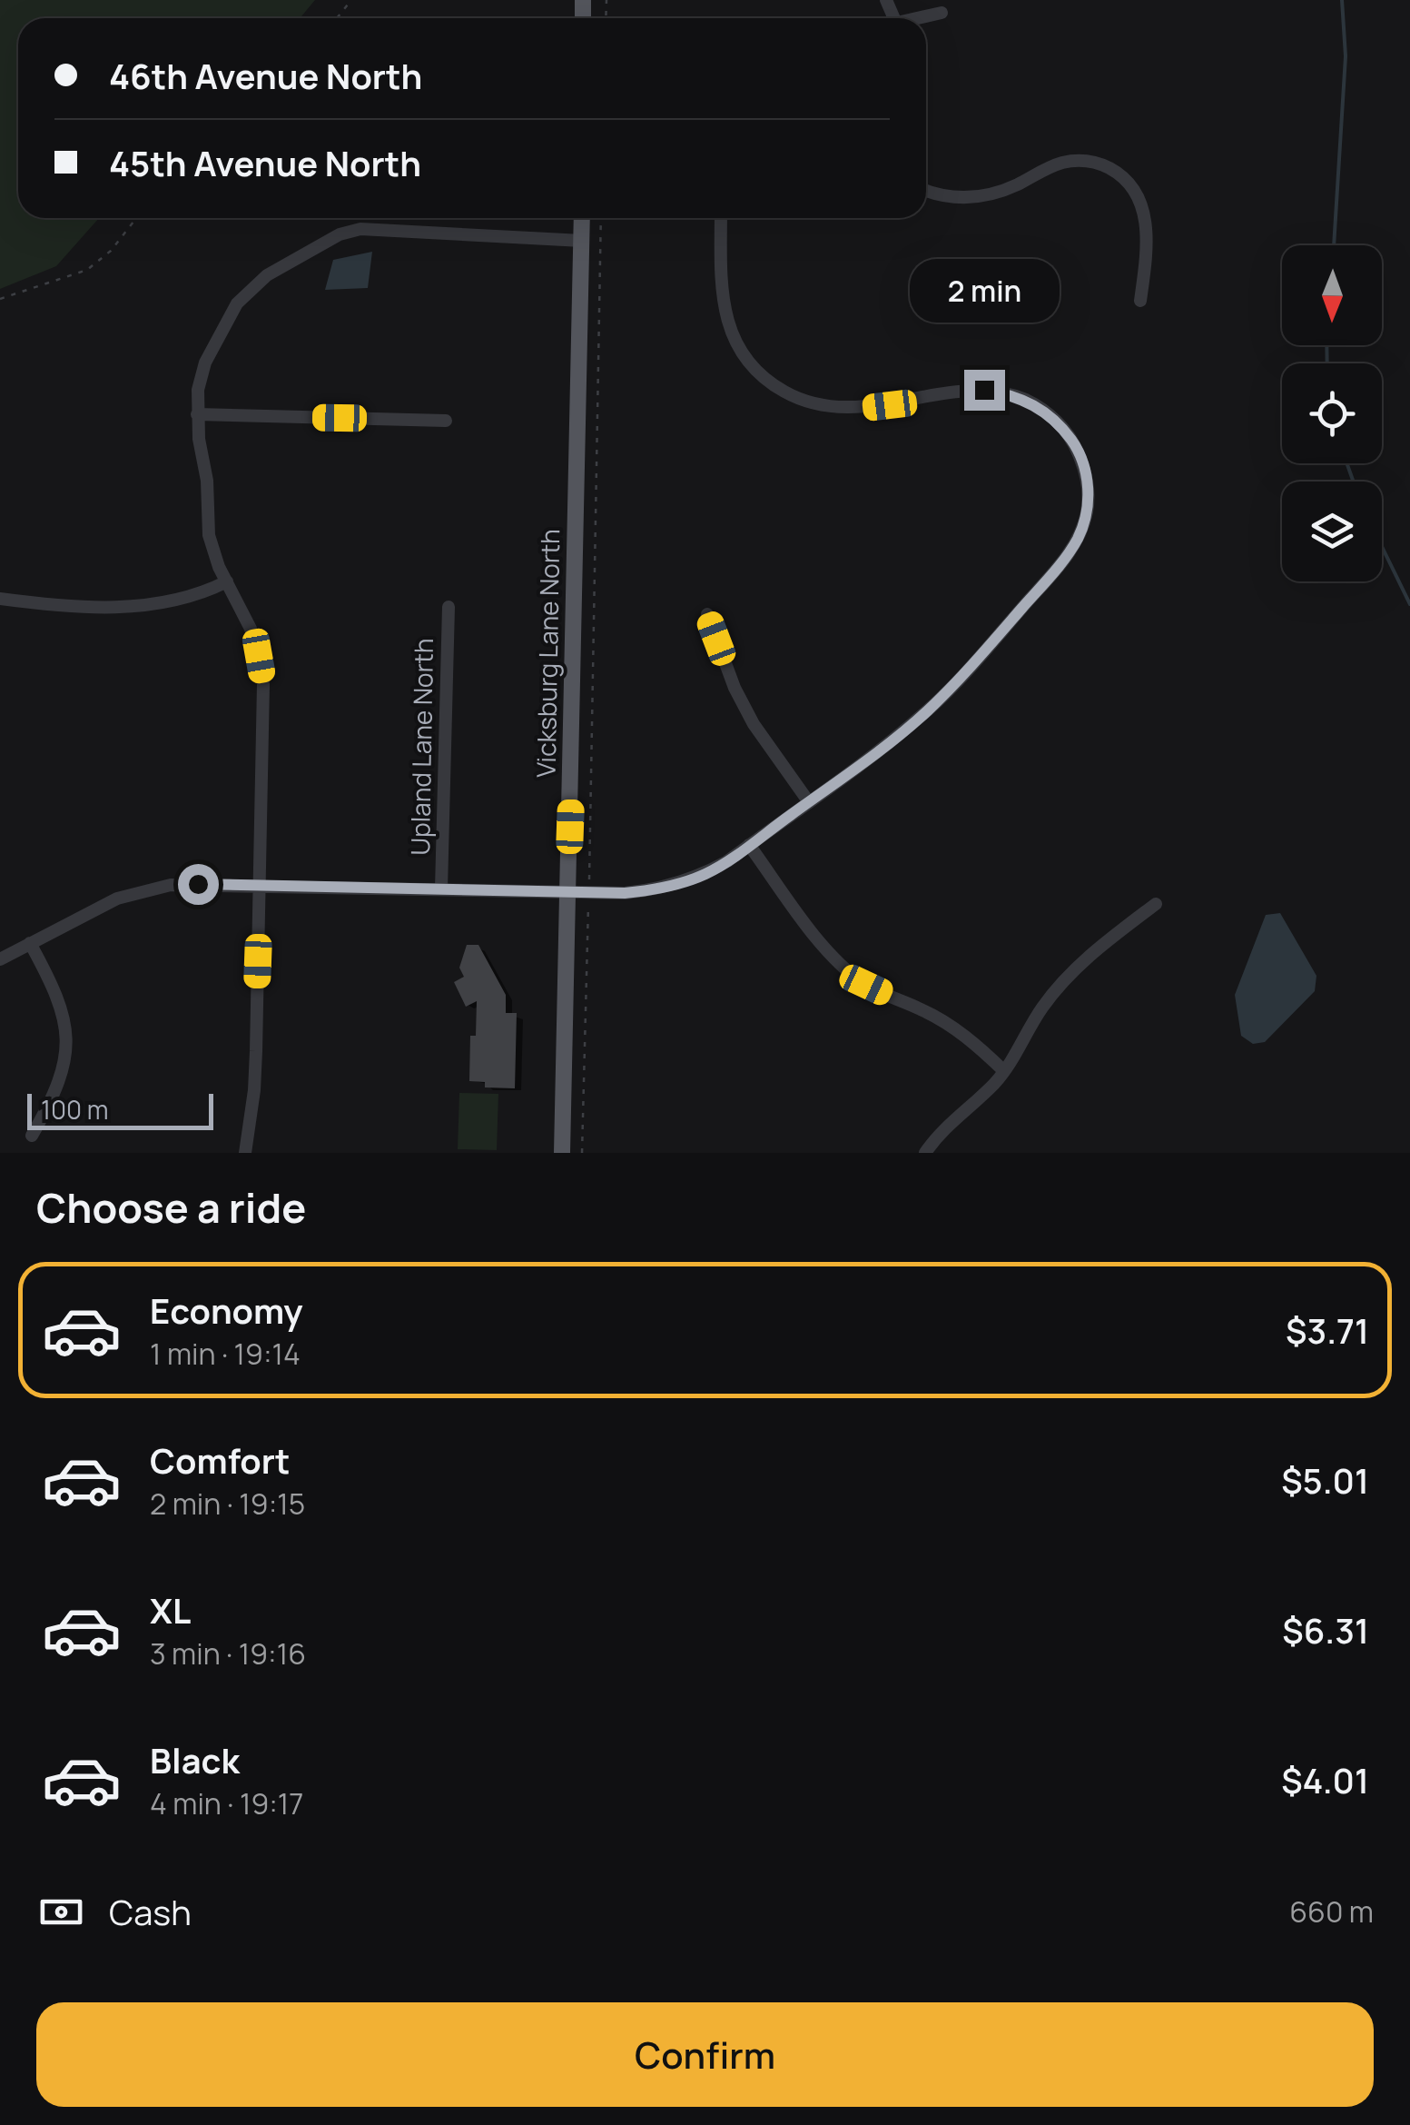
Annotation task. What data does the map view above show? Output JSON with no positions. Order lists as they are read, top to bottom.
{
  "streets": {
    "main road": ["Vicksburg Lane North"],
    "street": ["Upland Lane North"]
  },
  "scale_bar": "100 m",
  "north": "bottom",
  "page": {
    "banner": ["46th Avenue North", "45th Avenue North"],
    "bubble": "2 min",
    "scale": "100 m",
    "heading": "Choose a ride",
    "list": [
      {
        "name": "Economy",
        "note": "1 min · 19:14",
        "value": "$3.71"
      },
      {
        "name": "Comfort",
        "note": "2 min · 19:15",
        "value": "$5.01"
      },
      {
        "name": "XL",
        "note": "3 min · 19:16",
        "value": "$6.31"
      },
      {
        "name": "Black",
        "note": "4 min · 19:17",
        "value": "$4.01"
      }
    ],
    "pay": ["Cash", "660 m"],
    "buttons": "Confirm"
  }
}
